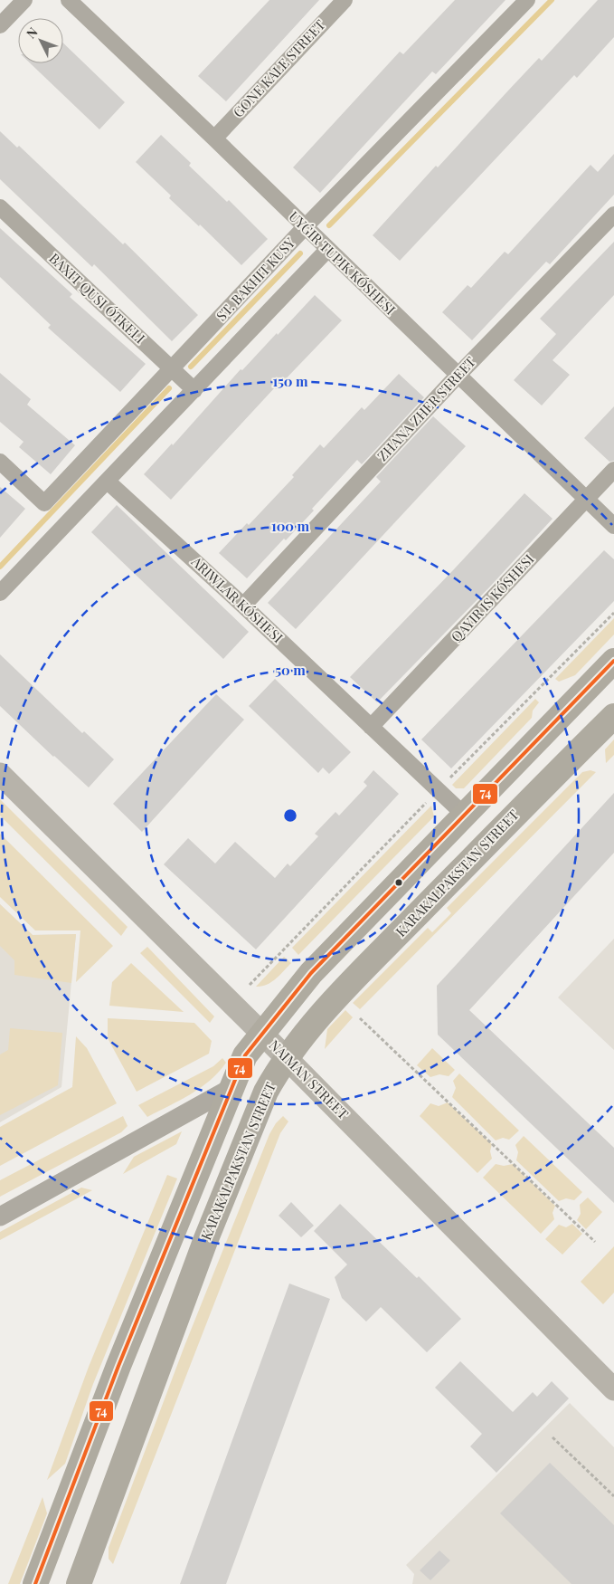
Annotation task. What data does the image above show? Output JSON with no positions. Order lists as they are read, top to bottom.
{
  "streets": {
    "main road": ["KARAKALPAKSTAN STREET", "NAIMAN STREET"],
    "street": ["GONE KALE STREET", "ST. BAKHIT KUSY", "ZHANA ZHER STREET"]
  },
  "crossings": [
    ["KARAKALPAKSTAN STREET", "NAIMAN STREET"]
  ],
  "lines": ["transit line 74"],
  "north": "top left",
  "rings": ["150 m", "100 m", "50 m"]
}
